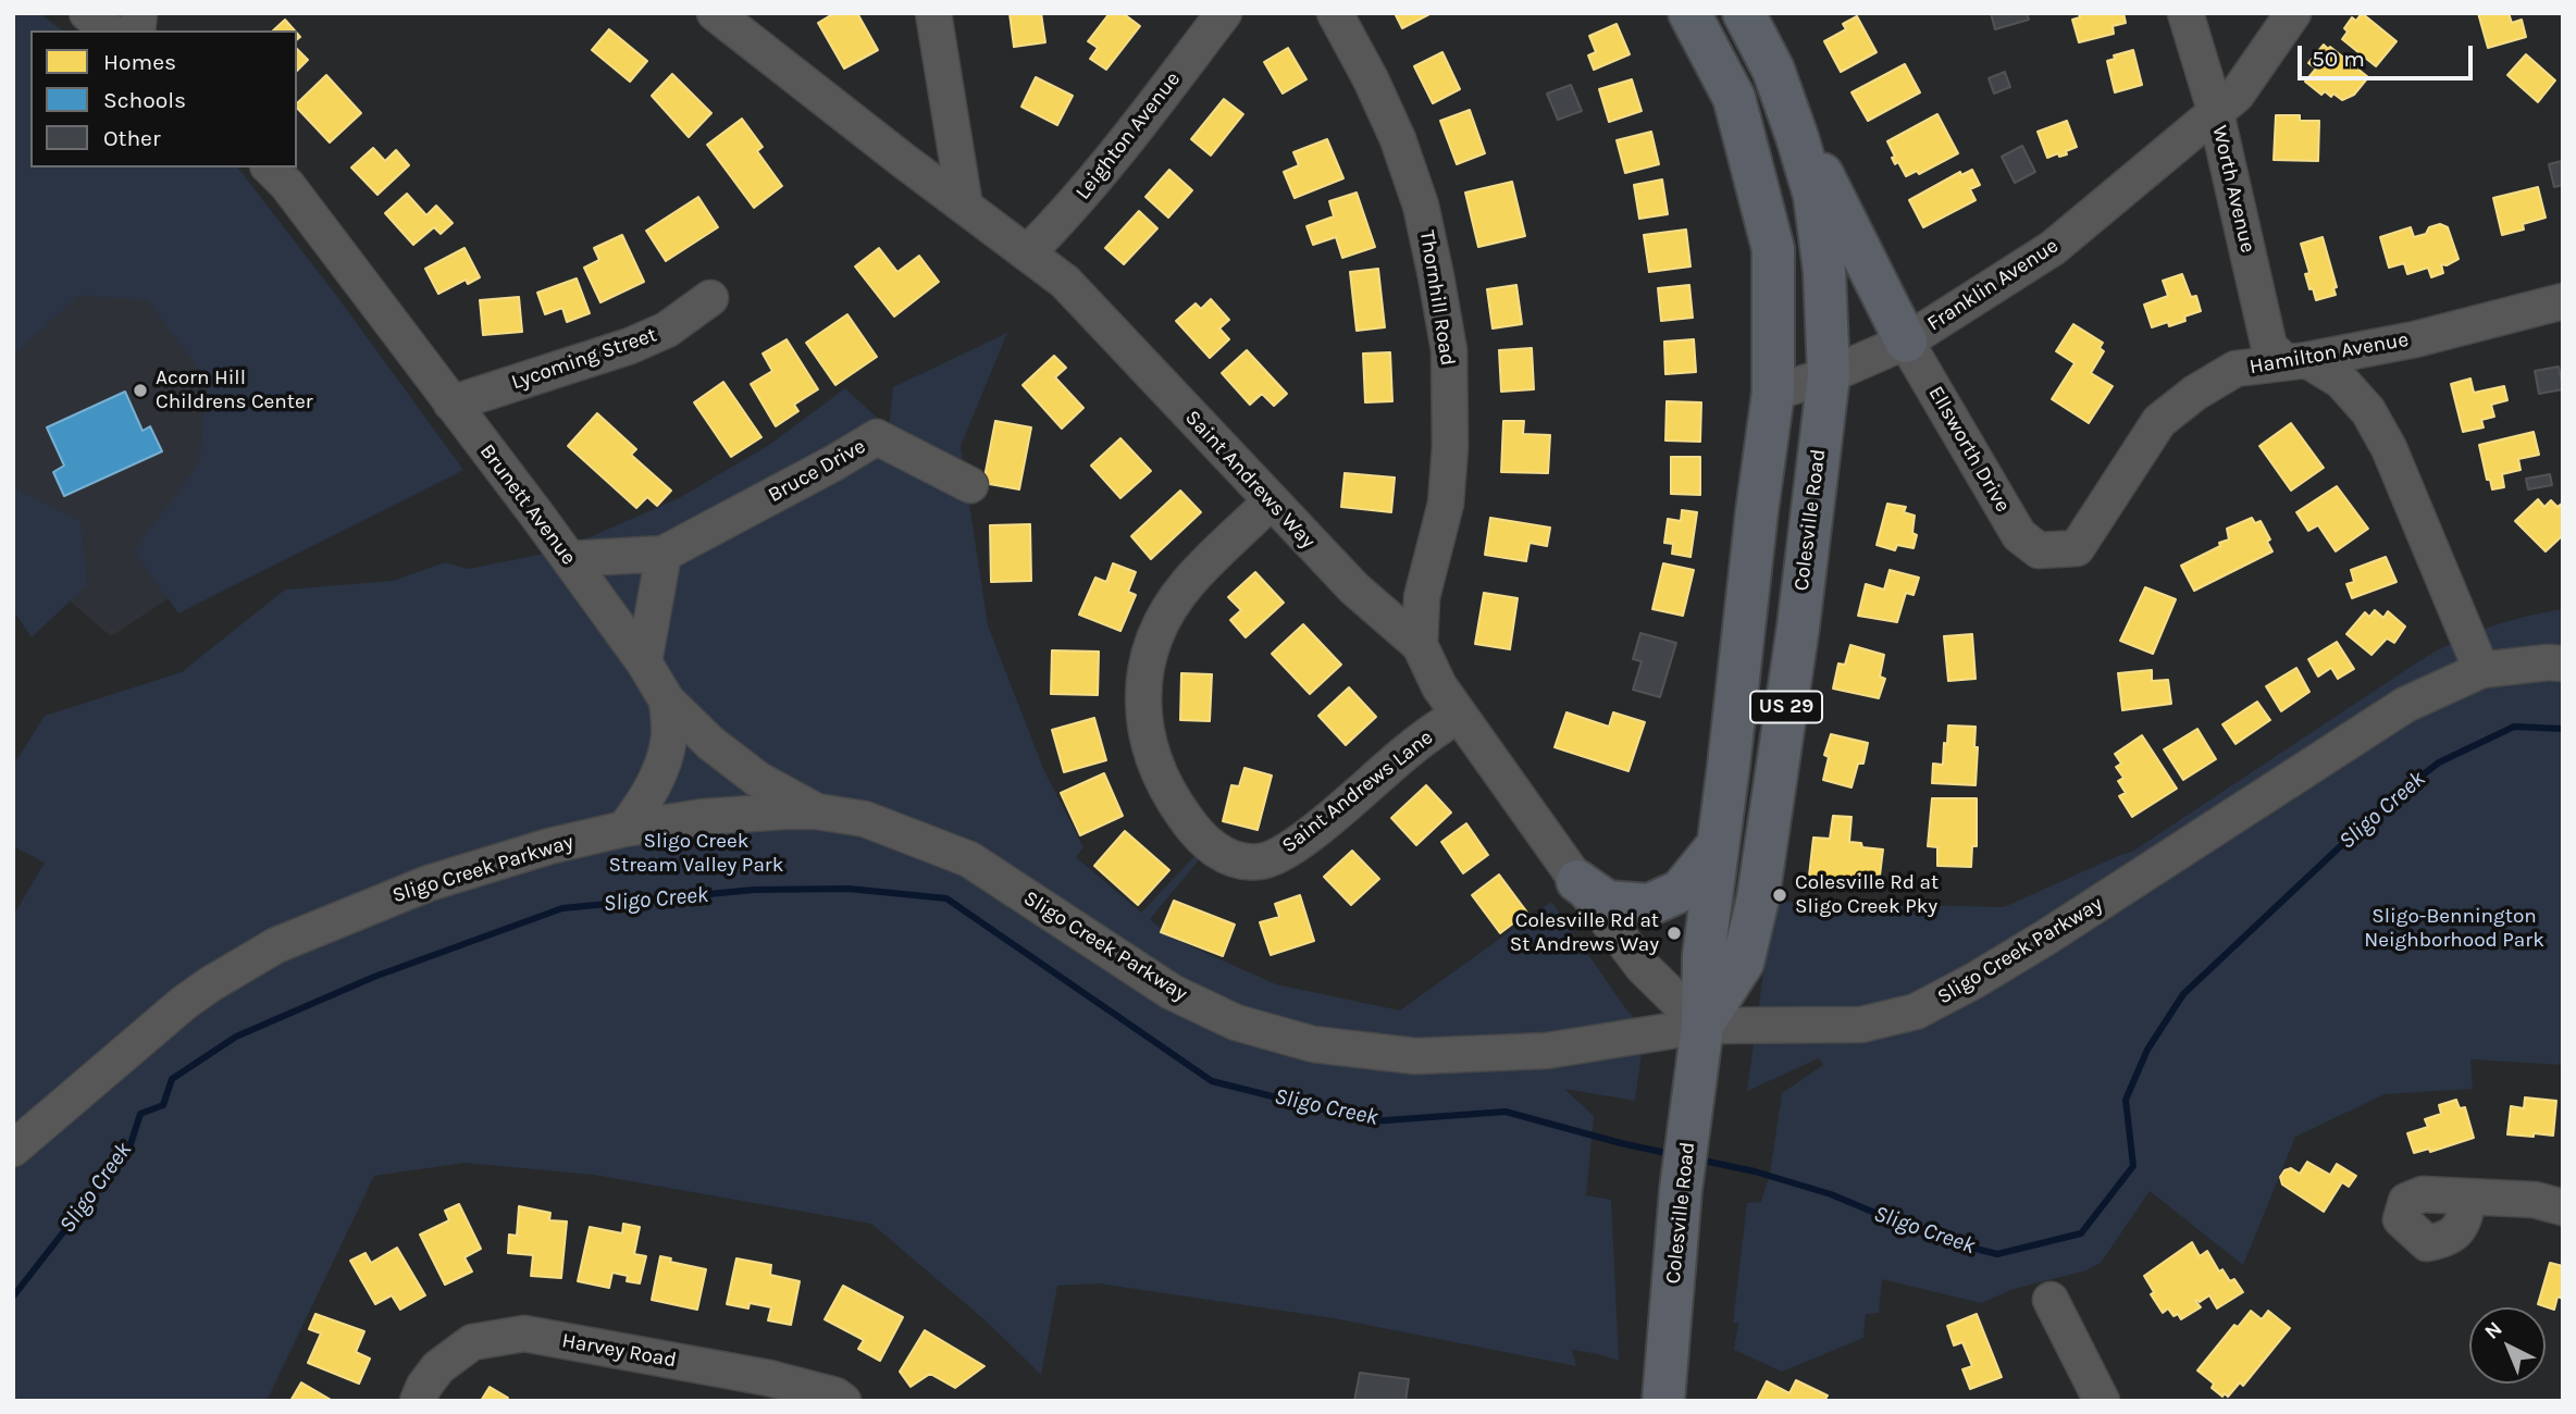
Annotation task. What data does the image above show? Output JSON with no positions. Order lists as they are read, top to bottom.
{
  "streets": {
    "highway": ["Colesville Road", "US 29"],
    "street": [
      "Leighton Avenue",
      "Worth Avenue",
      "Franklin Avenue",
      "Thornhill Road",
      "Hamilton Avenue",
      "Lycoming Street",
      "Ellsworth Drive",
      "Bruce Drive",
      "Saint Andrews Way",
      "Brunett Avenue",
      "Saint Andrews Lane",
      "Sligo Creek Parkway",
      "Harvey Road"
    ]
  },
  "crossings": [
    ["Leighton Avenue", "Saint Andrews Way"],
    ["Worth Avenue", "Franklin Avenue"],
    ["Worth Avenue", "Hamilton Avenue"],
    ["Worth Avenue", "Sligo Creek Parkway"],
    ["Franklin Avenue", "Ellsworth Drive"],
    ["Franklin Avenue", "Colesville Road"],
    ["Thornhill Road", "Saint Andrews Way"],
    ["Hamilton Avenue", "Ellsworth Drive"],
    ["Lycoming Street", "Brunett Avenue"],
    ["Bruce Drive", "Brunett Avenue"],
    ["Saint Andrews Way", "Colesville Road"],
    ["Saint Andrews Way", "Saint Andrews Lane"],
    ["Saint Andrews Way", "Sligo Creek Parkway"],
    ["Brunett Avenue", "Sligo Creek Parkway"],
    ["Colesville Road", "Sligo Creek Parkway"]
  ],
  "water": ["Sligo Creek"],
  "parks": ["Sligo Creek Stream Valley Park", "Sligo-Bennington Neighborhood Park"],
  "places": ["Acorn Hill Childrens Center", "Colesville Rd at Sligo Creek Pky", "Colesville Rd at St Andrews Way"],
  "legend": ["Homes", "Schools", "Other"],
  "scale_bar": "50 m",
  "north": "top left"
}
